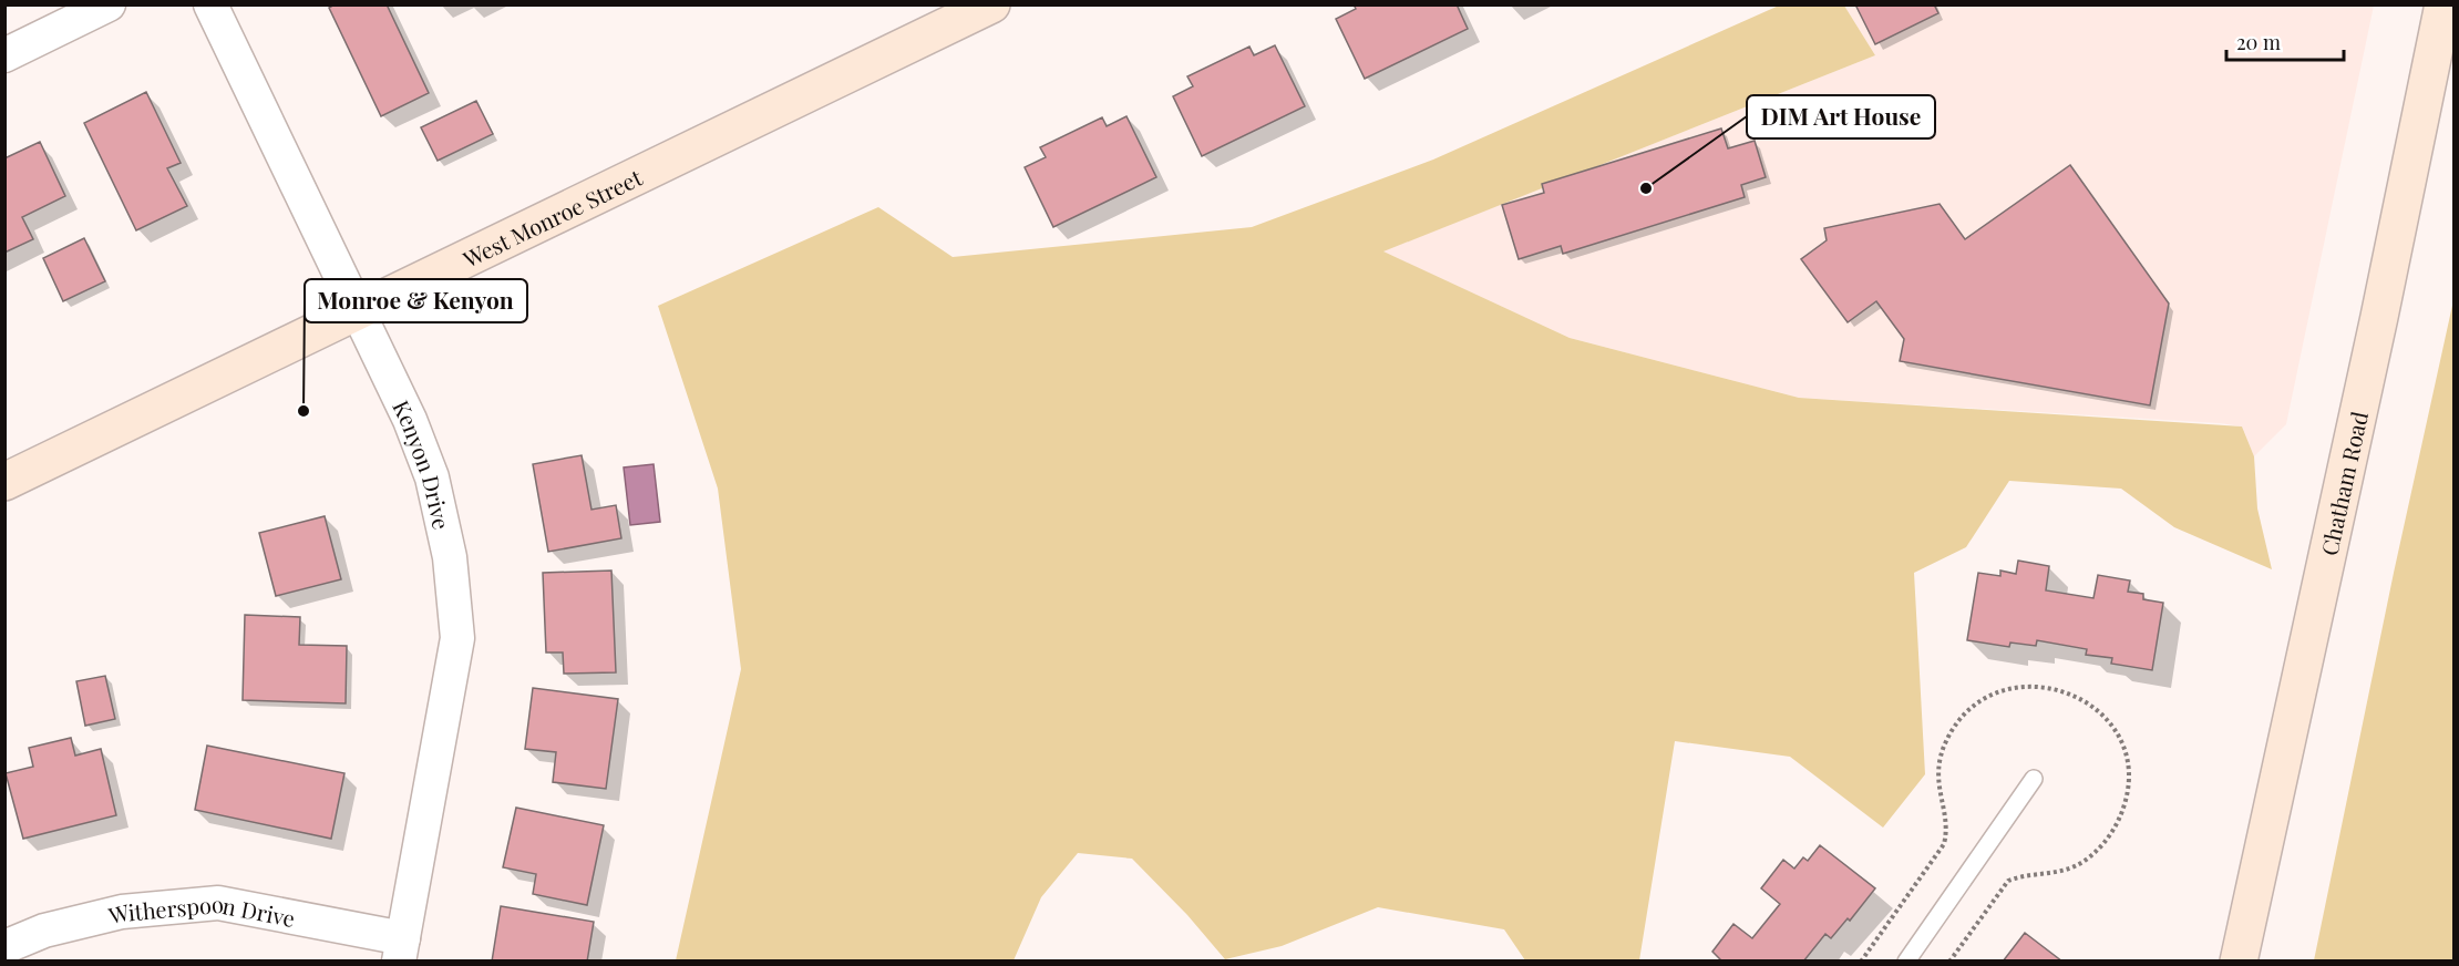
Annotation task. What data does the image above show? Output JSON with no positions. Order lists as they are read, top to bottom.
{
  "streets": {
    "street": [
      "West Monroe Street",
      "Kenyon Drive",
      "Chatham Road",
      "Witherspoon Drive"
    ]
  },
  "crossings": [
    ["West Monroe Street", "Kenyon Drive"],
    ["Kenyon Drive", "Witherspoon Drive"]
  ],
  "places": ["DIM Art House", "Monroe & Kenyon"],
  "scale_bar": "20 m"
}
